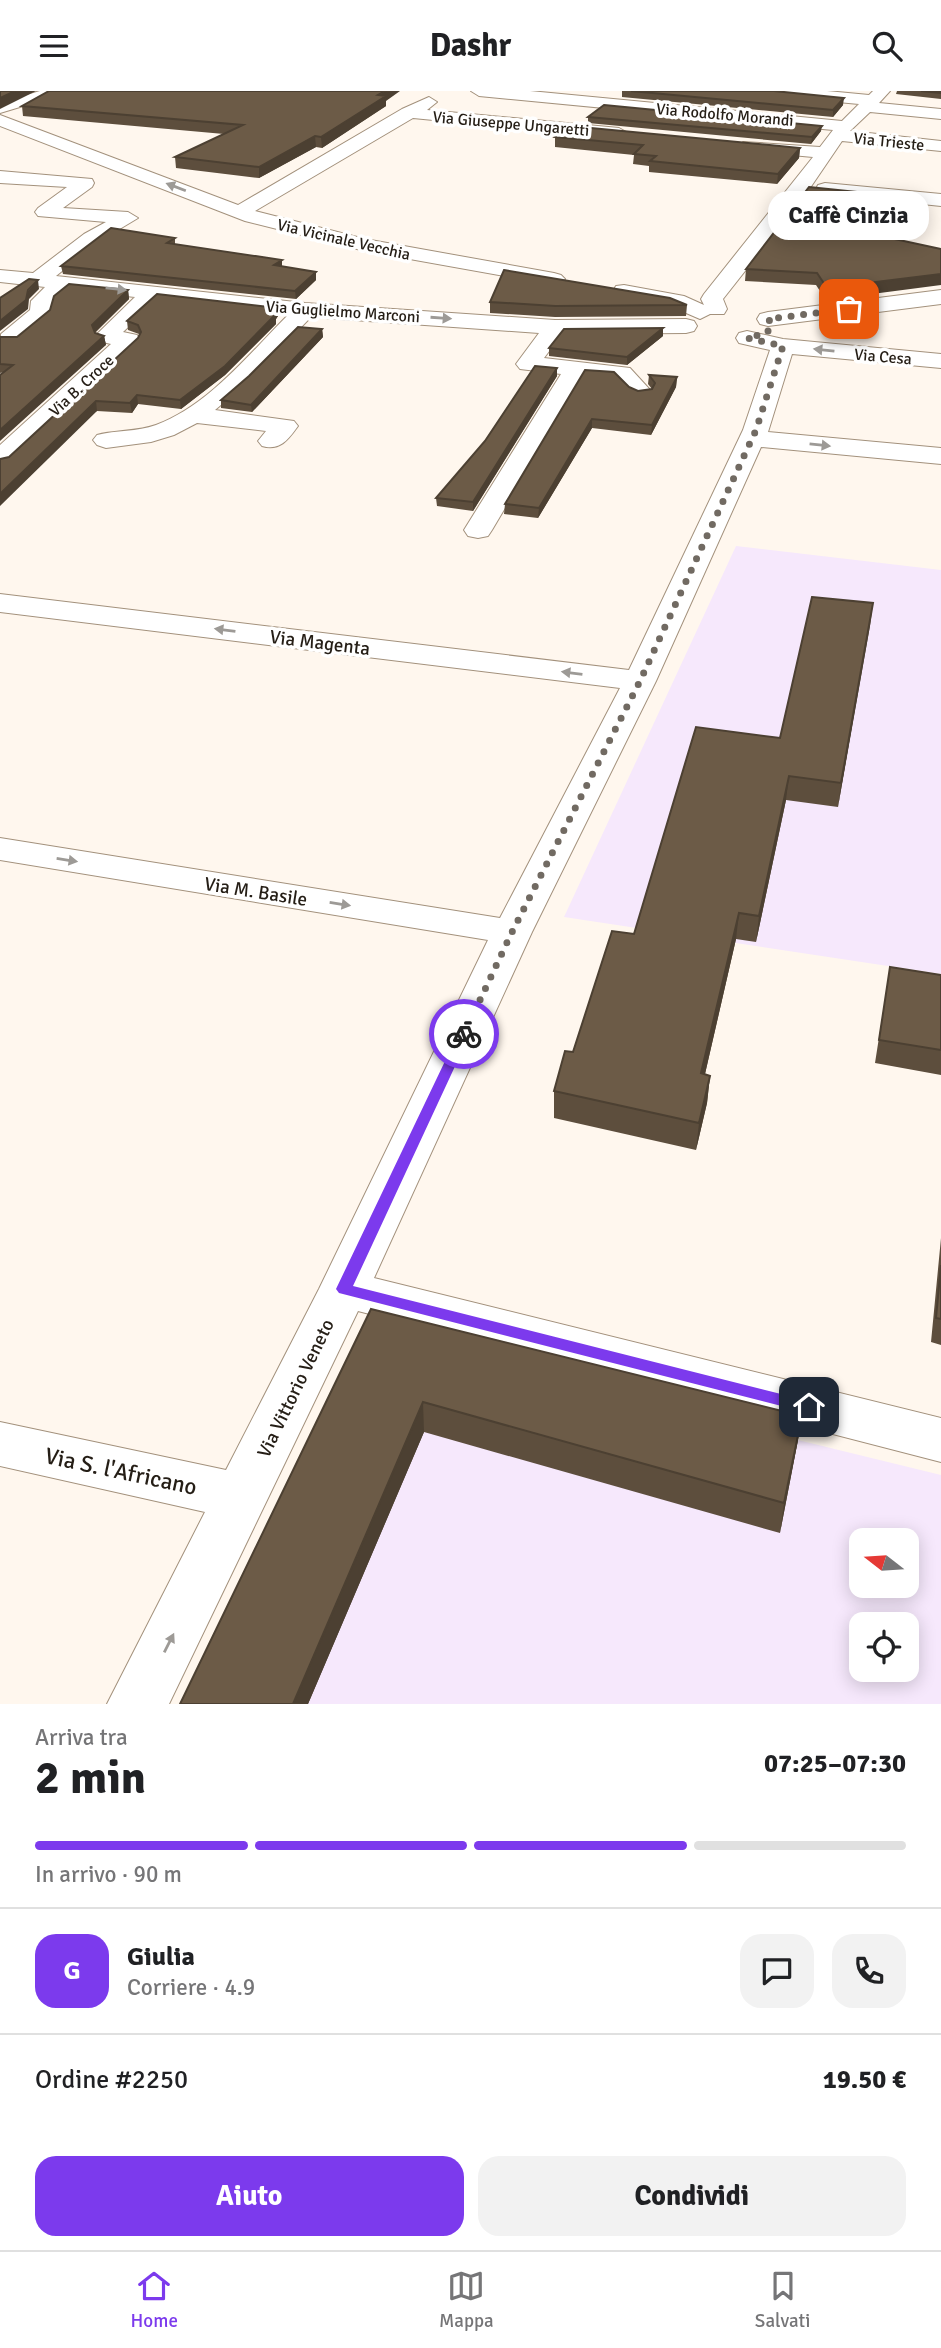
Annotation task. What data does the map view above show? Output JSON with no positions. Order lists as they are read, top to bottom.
{
  "streets": {
    "street": [
      "Via Rodolfo Morandi",
      "Via Giuseppe Ungaretti",
      "Via Trieste",
      "Via Vicinale Vecchia",
      "Via Guglielmo Marconi",
      "Via Cesa",
      "Via B. Croce",
      "Via Magenta",
      "Via M. Basile",
      "Via Vittorio Veneto",
      "Via S. l'Africano"
    ]
  },
  "crossings": [
    ["Via Rodolfo Morandi", "Via Trieste"],
    ["Via Guglielmo Marconi", "Via Cesa"],
    ["Via Guglielmo Marconi", "Via B. Croce"],
    ["Via Guglielmo Marconi", "Via Vittorio Veneto"],
    ["Via Cesa", "Via Vittorio Veneto"],
    ["Via Magenta", "Via Vittorio Veneto"],
    ["Via M. Basile", "Via Vittorio Veneto"],
    ["Via Vittorio Veneto", "Via S. l'Africano"]
  ],
  "one_way": [
    "Via Vicinale Vecchia",
    "Via Guglielmo Marconi",
    "Via Magenta",
    "Via M. Basile"
  ],
  "places": ["Caffè Cinzia"],
  "north": "left",
  "page": {
    "header": "Dashr",
    "bubble": "Caffè Cinzia",
    "heading": ["2 min", "Arriva tra", "07:25–07:30"],
    "panel": [
      "Giulia",
      "Corriere · 4.9",
      "Ordine #2250",
      "19.50 €"
    ],
    "bar": "In arrivo · 90 m",
    "round": "G",
    "buttons": ["Aiuto", "Condividi"],
    "tabs": ["Home", "Mappa", "Salvati"]
  }
}
